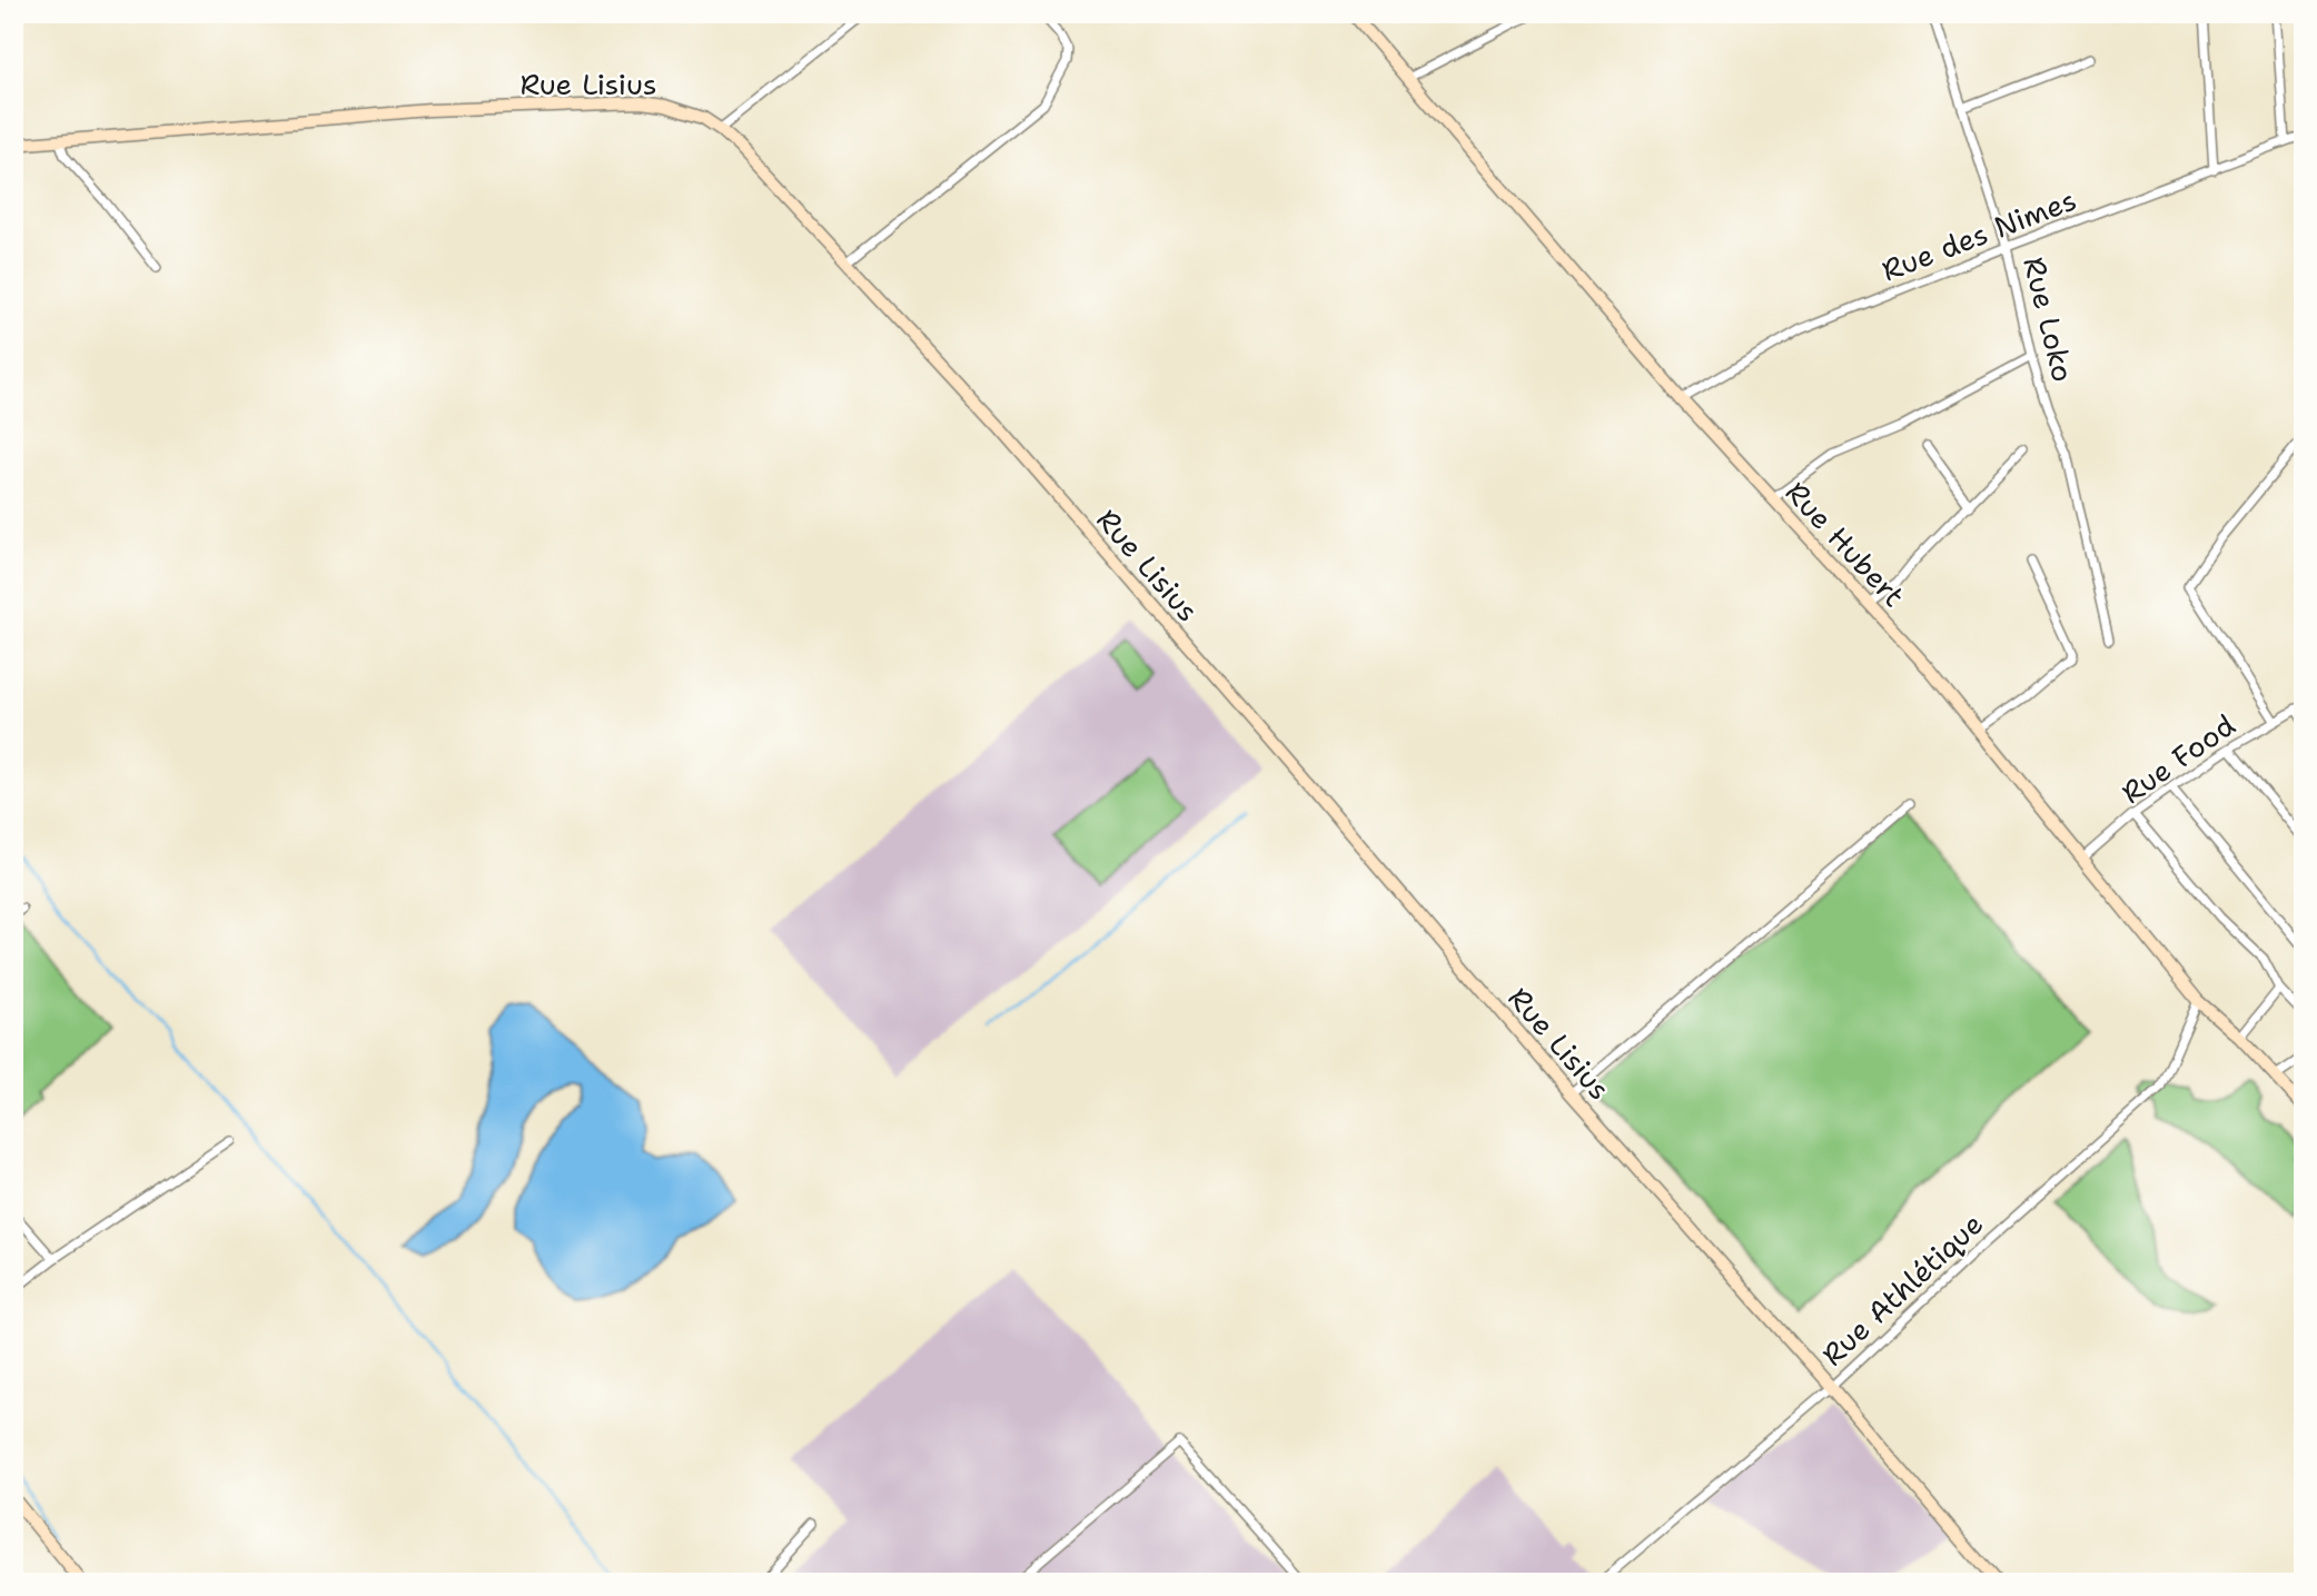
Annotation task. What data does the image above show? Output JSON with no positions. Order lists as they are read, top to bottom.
{
  "streets": {
    "street": [
      "Rue Lisius",
      "Rue des Nimes",
      "Rue Loko",
      "Rue Hubert",
      "Rue Food",
      "Rue Athlétique"
    ]
  },
  "crossings": [
    ["Rue Lisius", "Rue Athlétique"],
    ["Rue des Nimes", "Rue Loko"],
    ["Rue des Nimes", "Rue Hubert"],
    ["Rue Hubert", "Rue Food"],
    ["Rue Hubert", "Rue Athlétique"]
  ]
}
